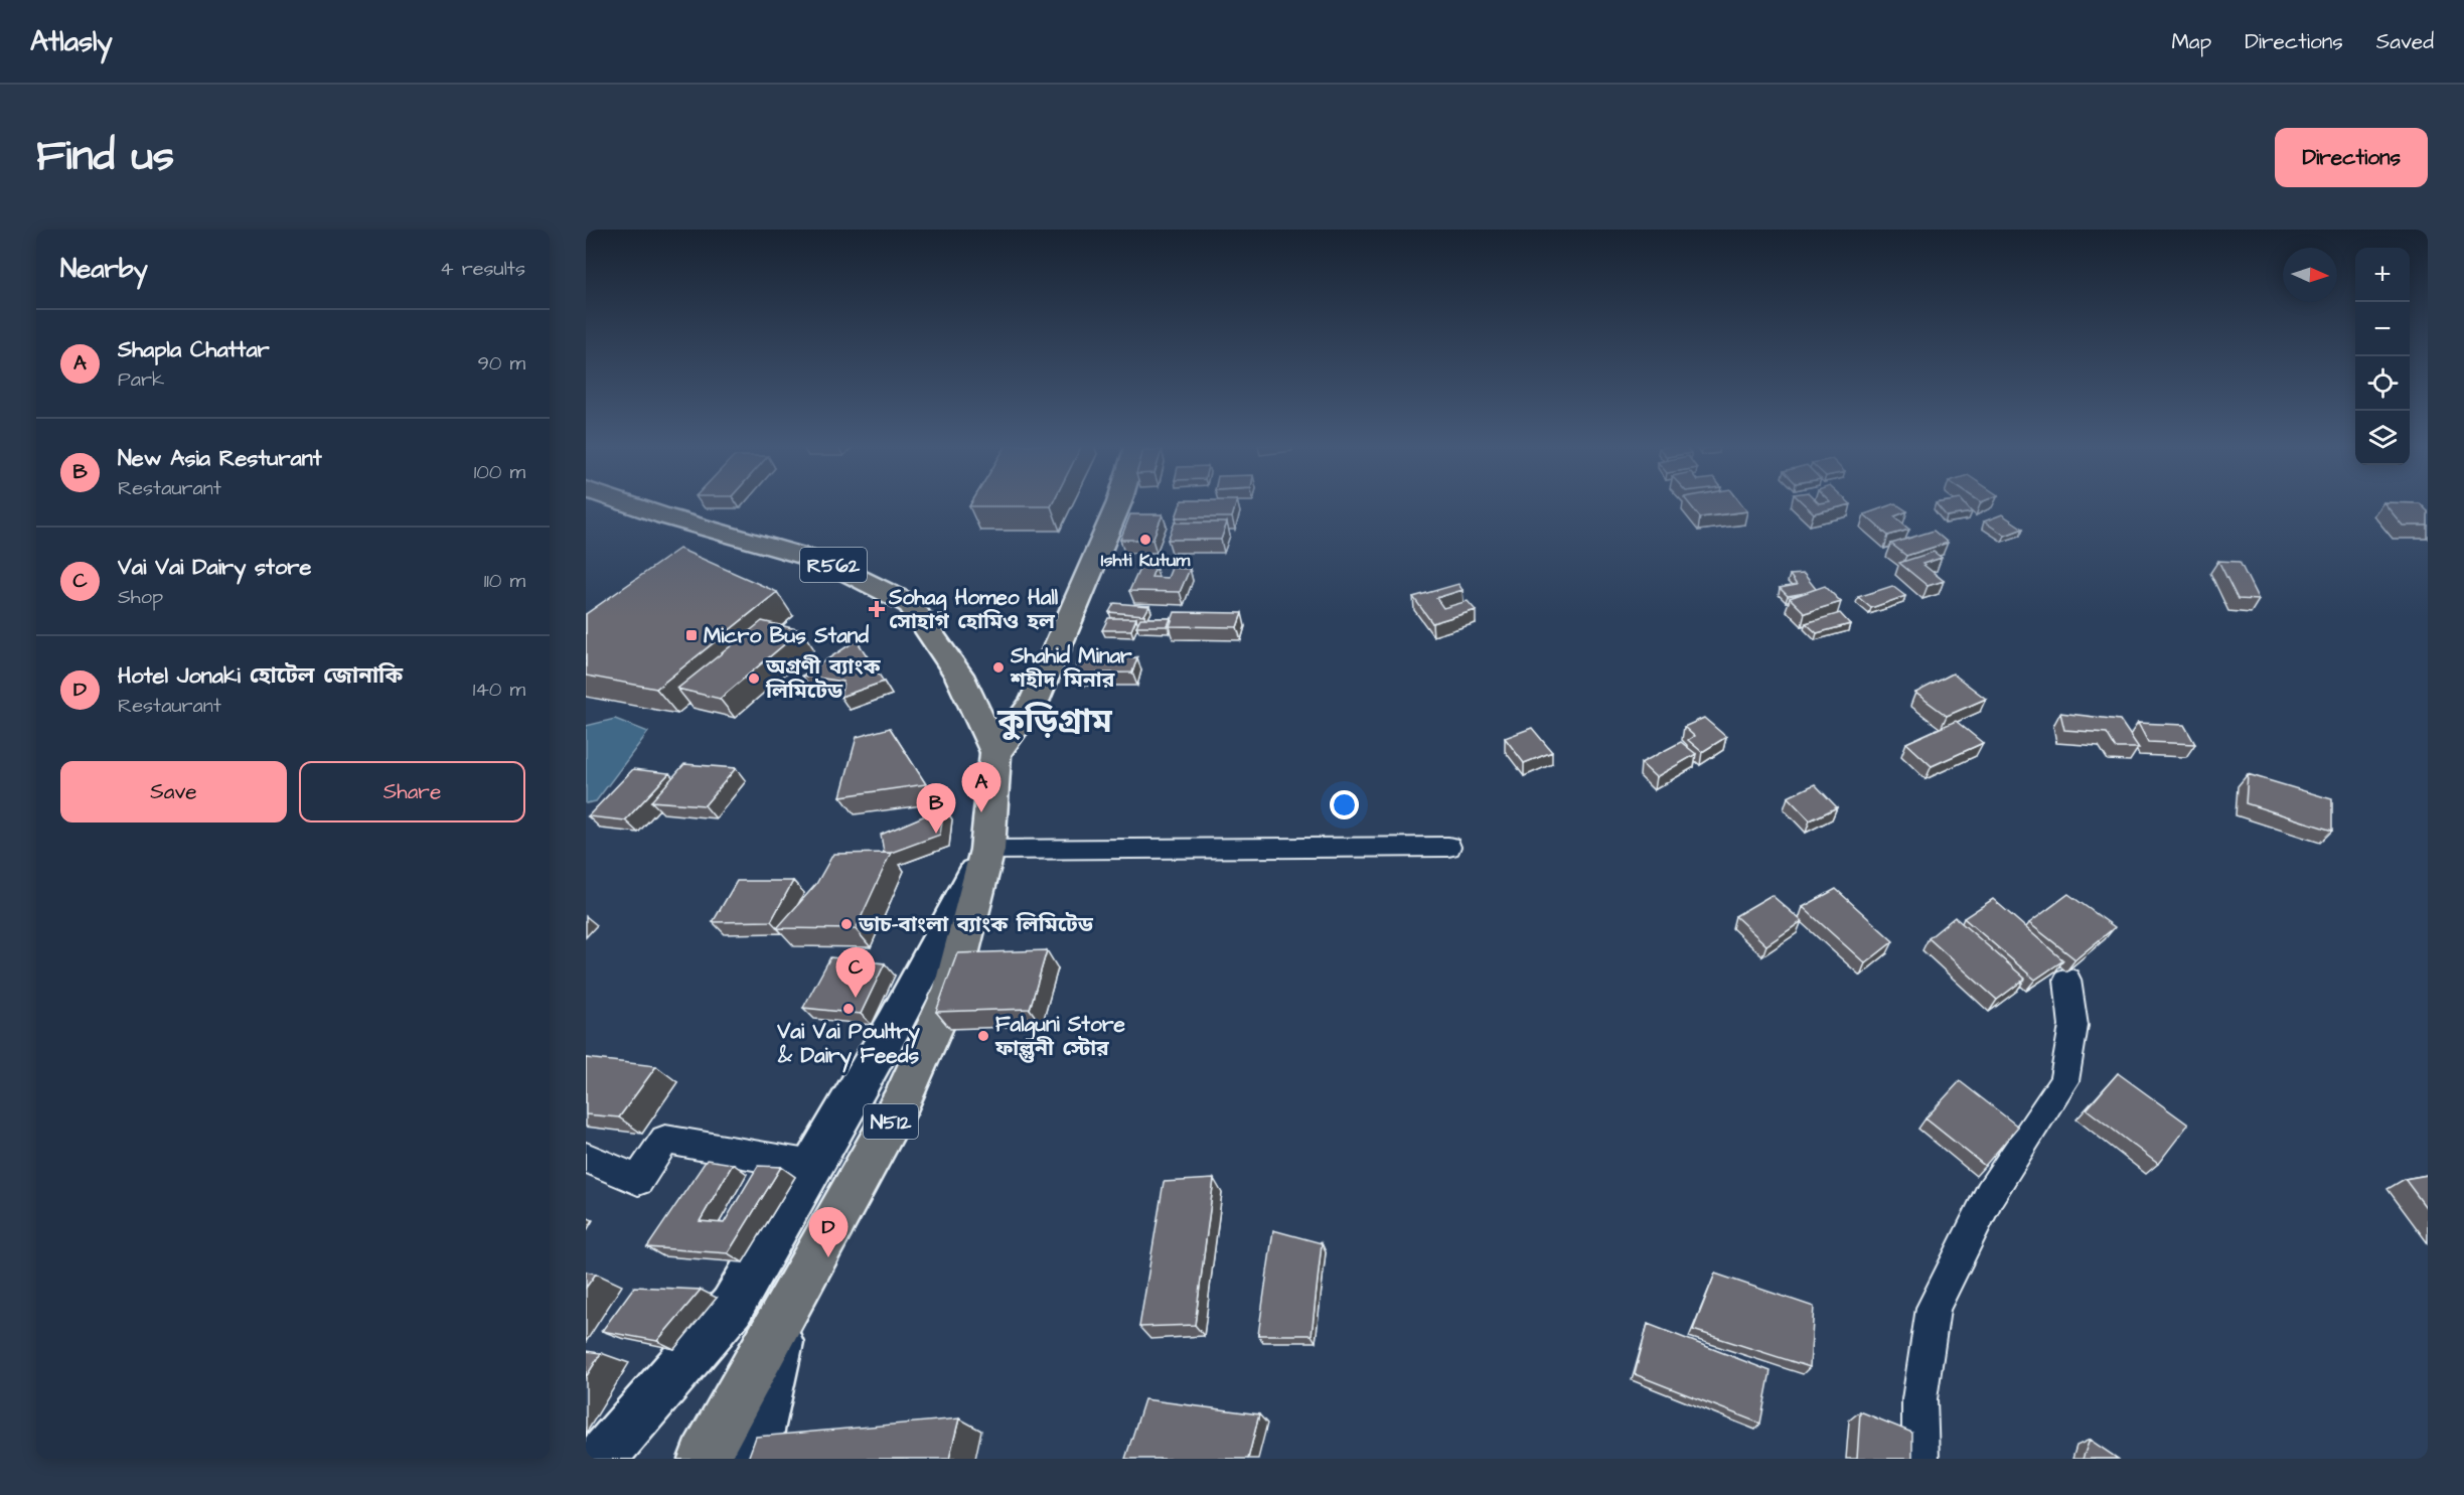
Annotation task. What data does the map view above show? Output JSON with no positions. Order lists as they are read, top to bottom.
{
  "streets": {
    "main road": ["R562", "N512"]
  },
  "crossings": [
    ["R562", "N512"]
  ],
  "districts": ["কুড়িগ্রাম"],
  "places": {
    "other": [
      "Ishti Kutum",
      "Shahid Minar শহীদ মিনার",
      "অগ্রণী ব্যাংক লিমিটেড",
      "ডাচ-বাংলা ব্যাংক লিমিটেড",
      "Vai Vai Poultry & Dairy Feeds",
      "Falguni Store ফাল্গুনী স্টোর"
    ],
    "health": ["Sohag Homeo Hall সোহাগ হোমিও হল"],
    "transit": ["Micro Bus Stand"]
  },
  "north": "right",
  "page": {
    "header": "Atlasly",
    "nav": ["Map", "Directions", "Saved"],
    "title": "Find us",
    "buttons": [
      "Directions",
      ["Save", "Share"]
    ],
    "heading": ["Nearby", "4 results"],
    "map_buttons": ["+", "−"],
    "list": [
      {
        "mark": "A",
        "name": "Shapla Chattar",
        "note": "Park",
        "value": "90 m"
      },
      {
        "mark": "B",
        "name": "New Asia Resturant",
        "note": "Restaurant",
        "value": "100 m"
      },
      {
        "mark": "C",
        "name": "Vai Vai Dairy store",
        "note": "Shop",
        "value": "110 m"
      },
      {
        "mark": "D",
        "name": "Hotel Jonaki হোটেল জোনাকি",
        "note": "Restaurant",
        "value": "140 m"
      }
    ],
    "pins": [
      "A",
      "B",
      "C",
      "D"
    ]
  }
}
